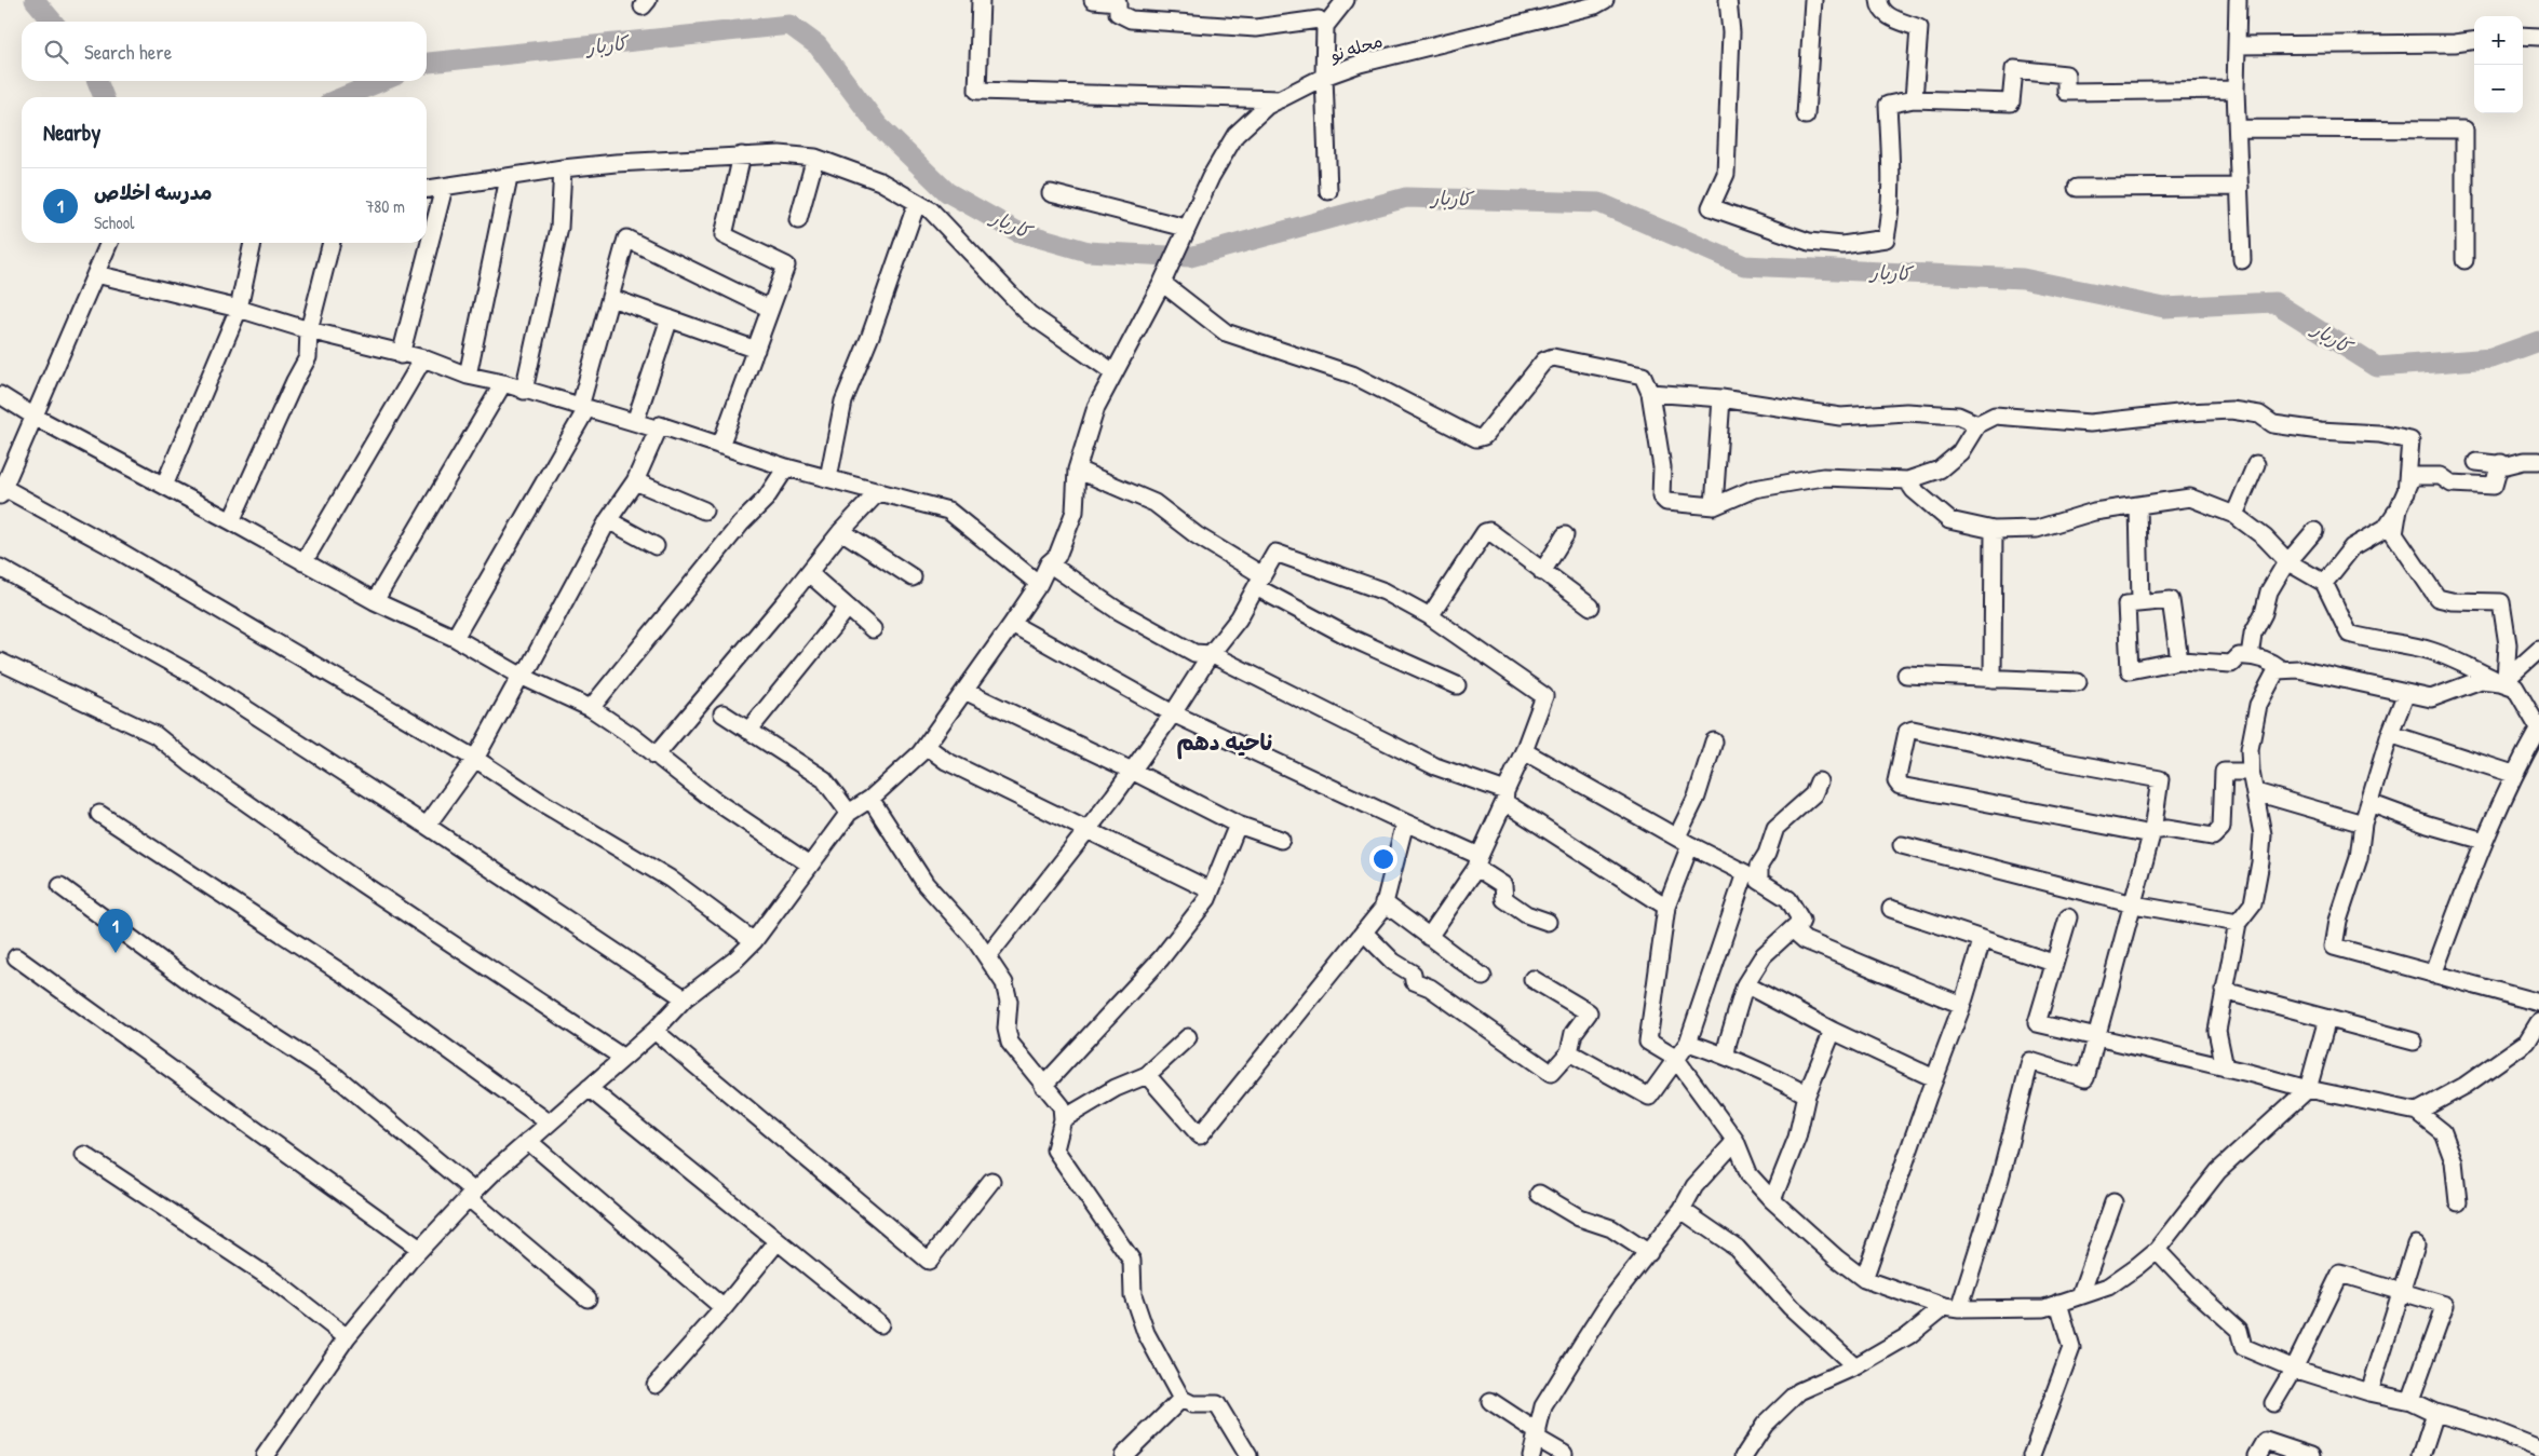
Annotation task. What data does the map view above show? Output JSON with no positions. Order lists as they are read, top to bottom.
{
  "streets": {
    "street": ["محله نو"]
  },
  "districts": ["ناحیه دهم"],
  "water": ["کاربار"],
  "page": {
    "map_buttons": ["+", "−"],
    "search": "Search here",
    "heading": "Nearby",
    "list": [
      {
        "mark": "1",
        "name": "مدرسه اخلاص",
        "note": "School",
        "value": "780 m"
      }
    ],
    "pins": "1"
  }
}
